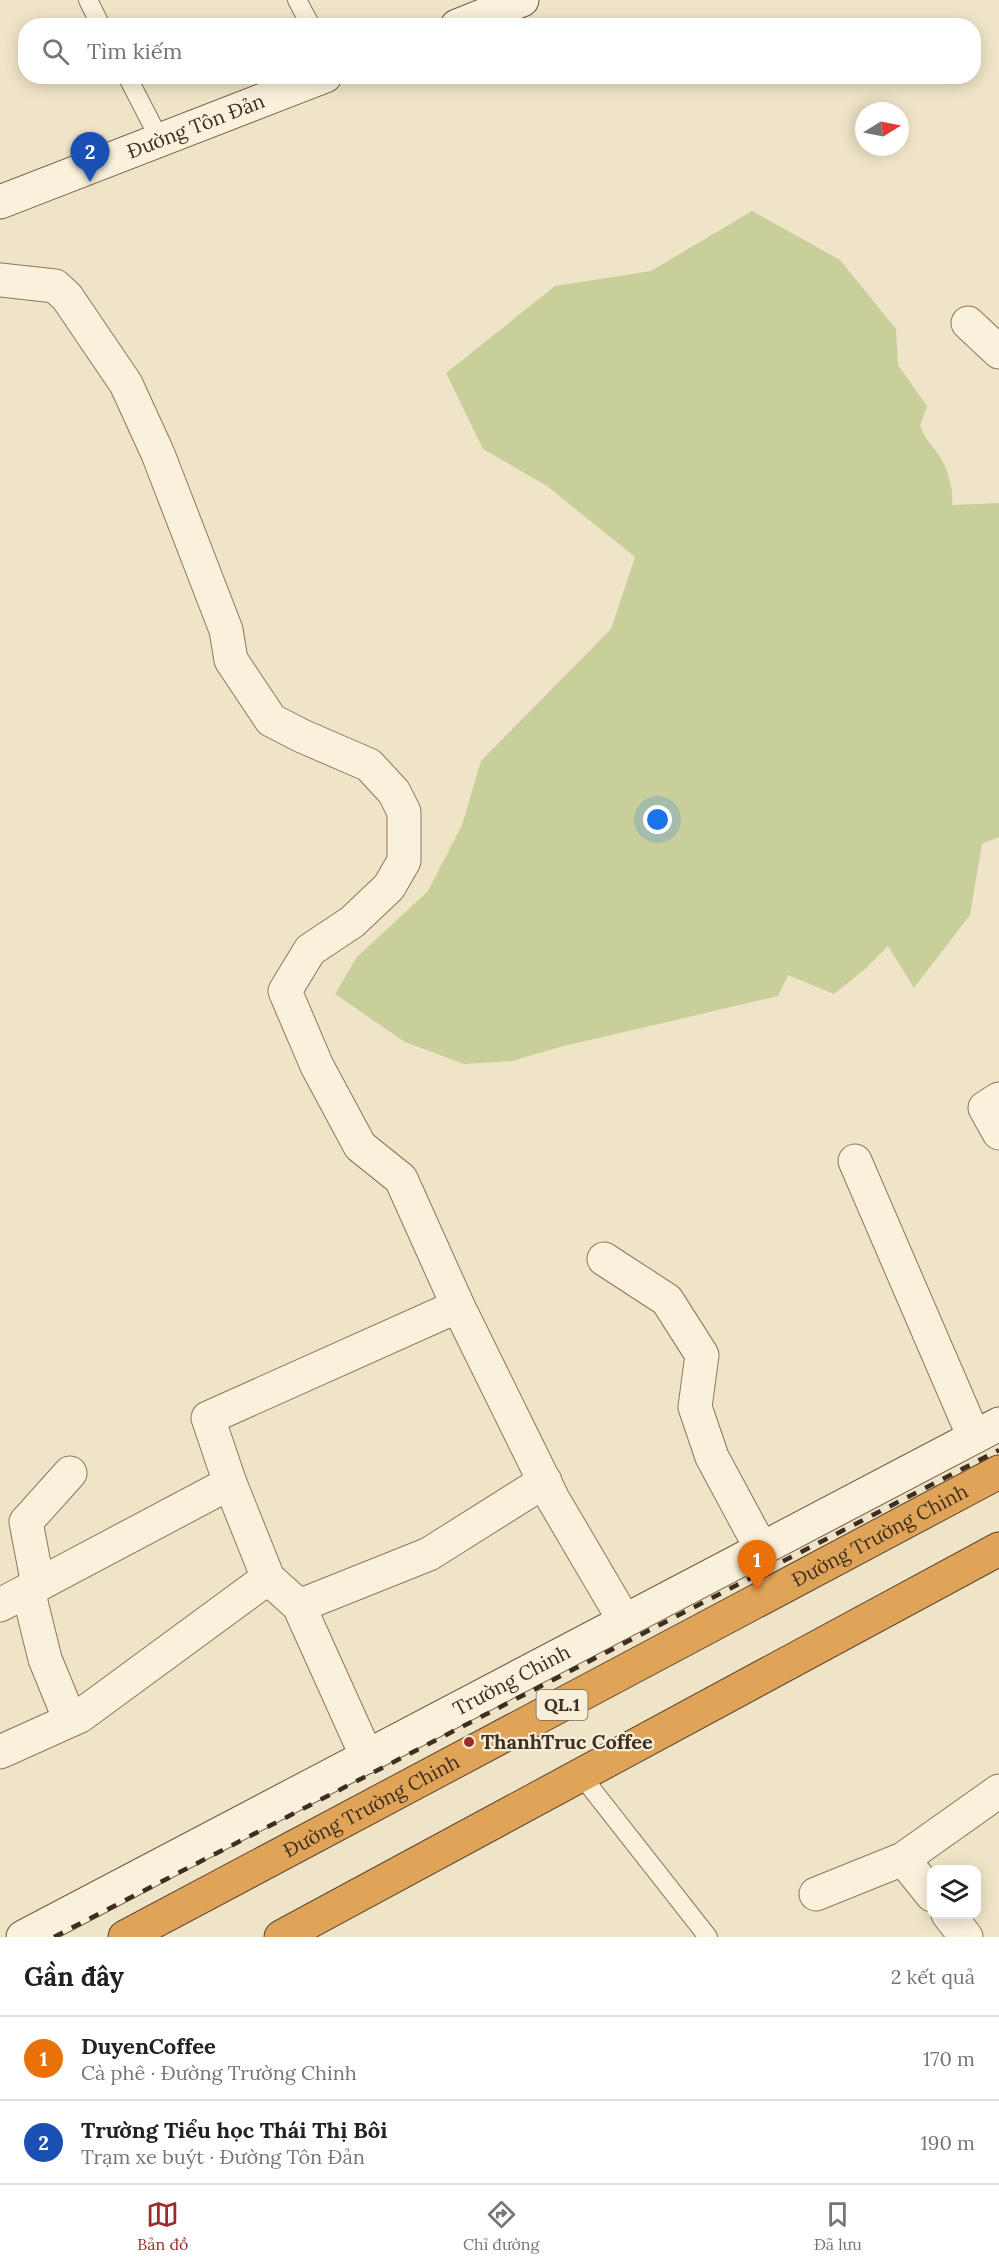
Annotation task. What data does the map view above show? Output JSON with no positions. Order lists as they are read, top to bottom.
{
  "streets": {
    "highway": ["Đường Trường Chinh", "QL.1"],
    "street": ["Đường Tôn Đản", "Trường Chinh"]
  },
  "places": ["ThanhTruc Coffee"],
  "north": "right",
  "page": {
    "search": "Tìm kiếm",
    "pins": ["2", "1"],
    "heading": ["Gần đây", "2 kết quả"],
    "list": [
      {
        "mark": "1",
        "name": "DuyenCoffee",
        "note": "Cà phê · Đường Trường Chinh",
        "value": "170 m"
      },
      {
        "mark": "2",
        "name": "Trường Tiểu học Thái Thị Bôi",
        "note": "Trạm xe buýt · Đường Tôn Đản",
        "value": "190 m"
      }
    ],
    "nav": ["Bản đồ", "Chỉ đường", "Đã lưu"]
  }
}
